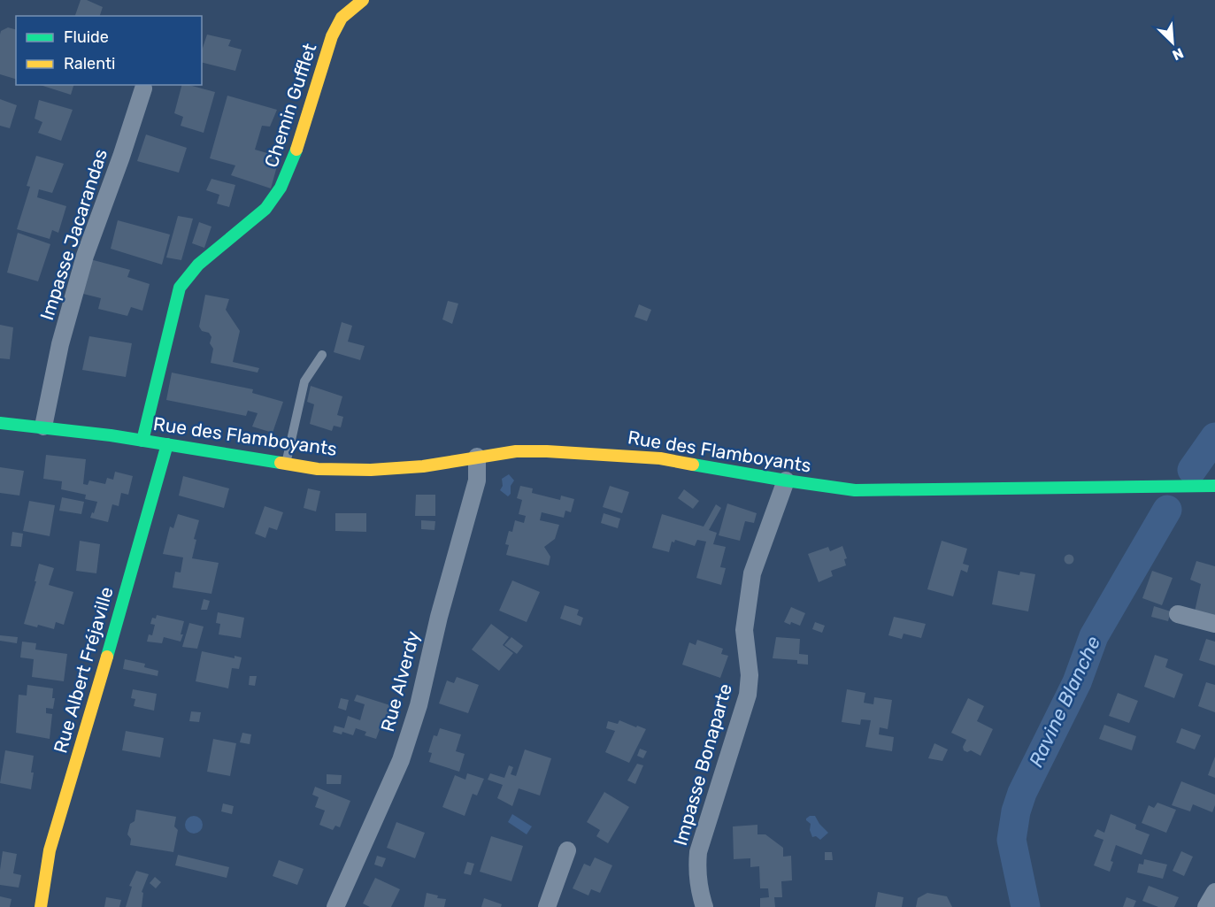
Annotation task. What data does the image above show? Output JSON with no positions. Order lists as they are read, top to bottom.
{
  "streets": {
    "main road": ["Chemin Gufflet", "Rue des Flamboyants", "Rue Albert Fréjaville"],
    "street": ["Impasse Jacarandas", "Rue Alverdy", "Impasse Bonaparte"]
  },
  "crossings": [
    ["Chemin Gufflet", "Rue des Flamboyants"],
    ["Impasse Jacarandas", "Rue des Flamboyants"],
    ["Rue des Flamboyants", "Rue Albert Fréjaville"],
    ["Rue des Flamboyants", "Rue Alverdy"],
    ["Rue des Flamboyants", "Impasse Bonaparte"]
  ],
  "water": ["Ravine Blanche"],
  "legend": ["Fluide", "Ralenti"],
  "north": "bottom right"
}
